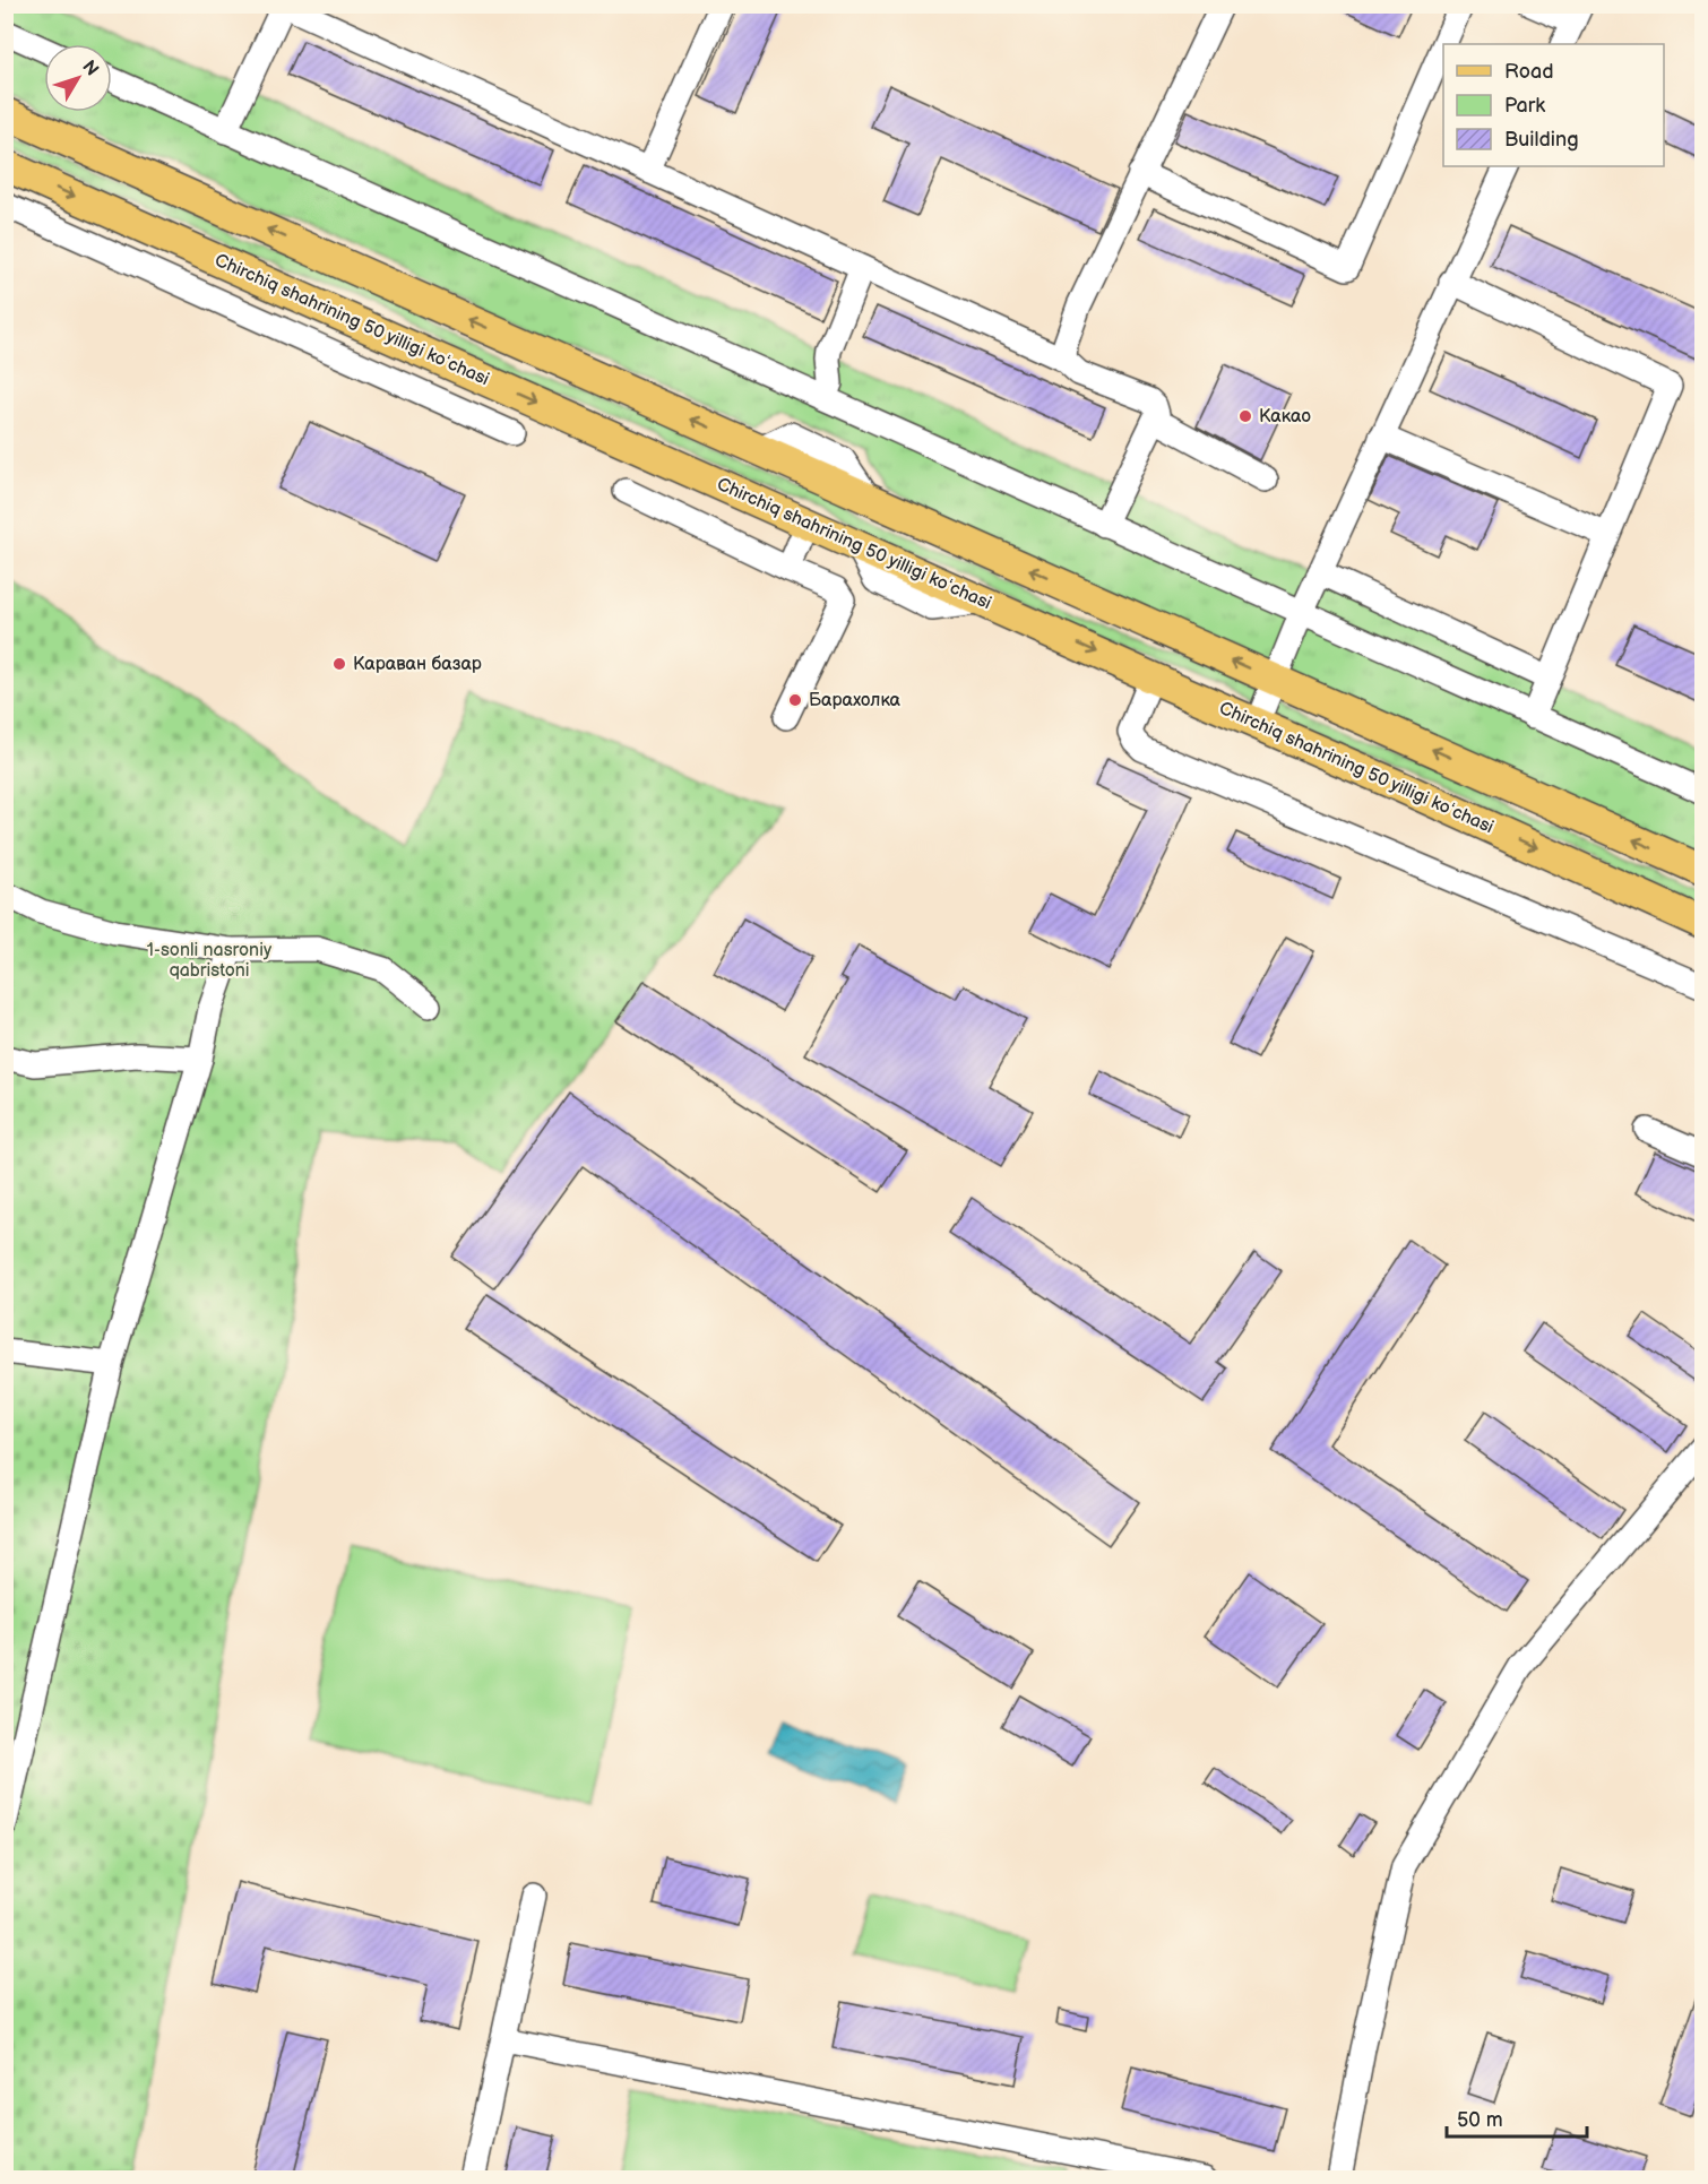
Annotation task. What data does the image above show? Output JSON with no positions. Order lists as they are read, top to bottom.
{
  "streets": {
    "main road": ["Chirchiq shahrining 50 yilligi koʻchasi"]
  },
  "parks": ["1-sonli nasroniy qabristoni"],
  "places": ["Какао", "Караван базар", "Барахолка"],
  "legend": ["Road", "Park", "Building"],
  "scale_bar": "50 m",
  "north": "top right"
}
